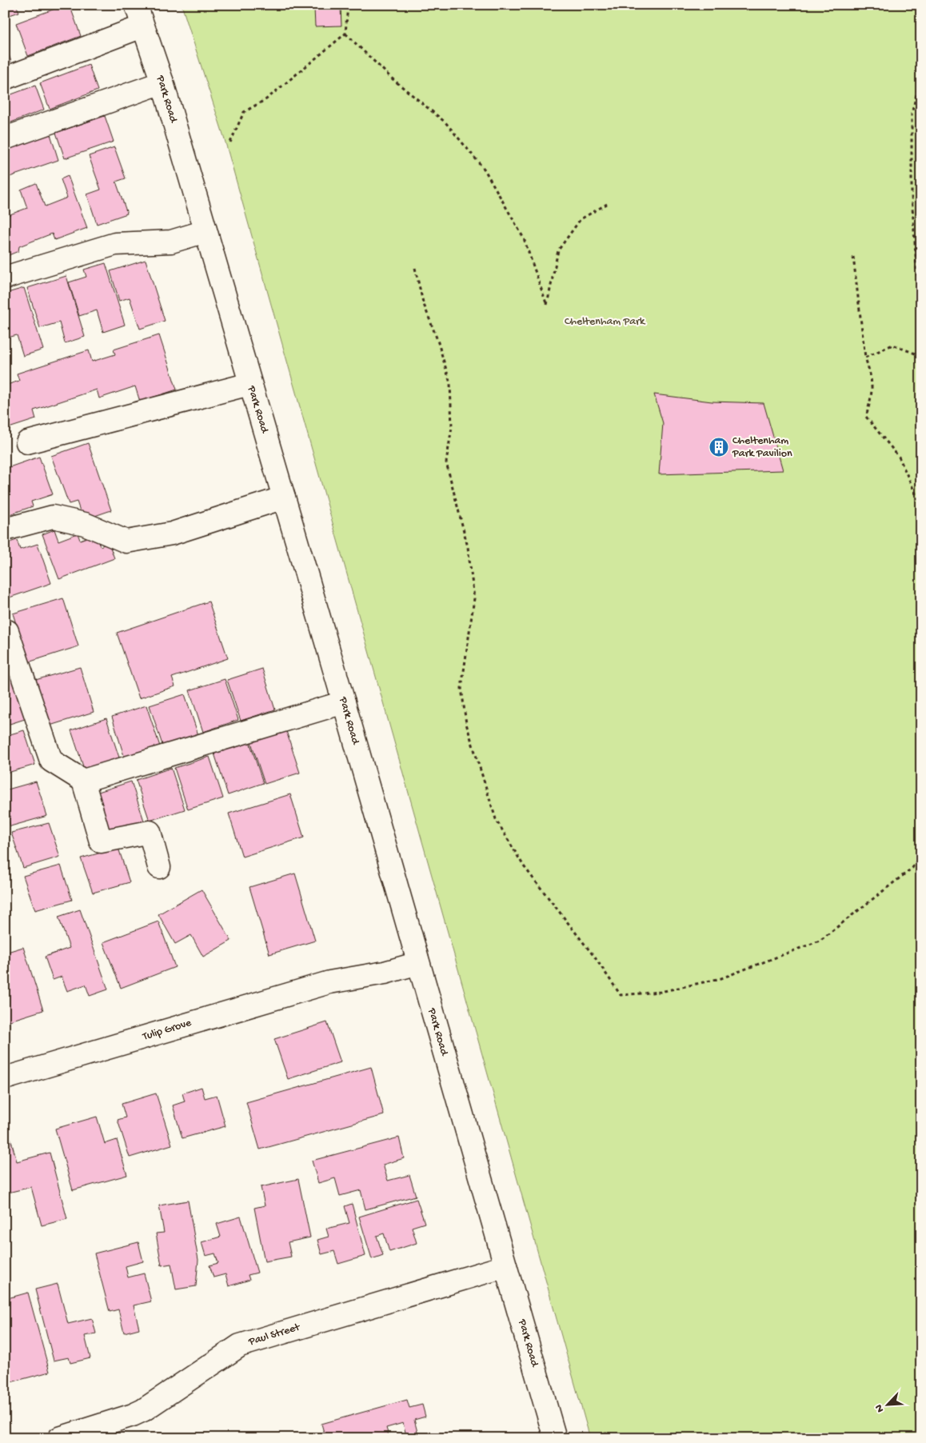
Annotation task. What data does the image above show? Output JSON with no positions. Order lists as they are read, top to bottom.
{
  "streets": {
    "street": ["Park Road", "Tulip Grove", "Paul Street"]
  },
  "crossings": [
    ["Park Road", "Tulip Grove"],
    ["Park Road", "Paul Street"]
  ],
  "parks": ["Cheltenham Park"],
  "places": {
    "building": ["Cheltenham Park Pavilion"]
  },
  "north": "bottom left"
}
